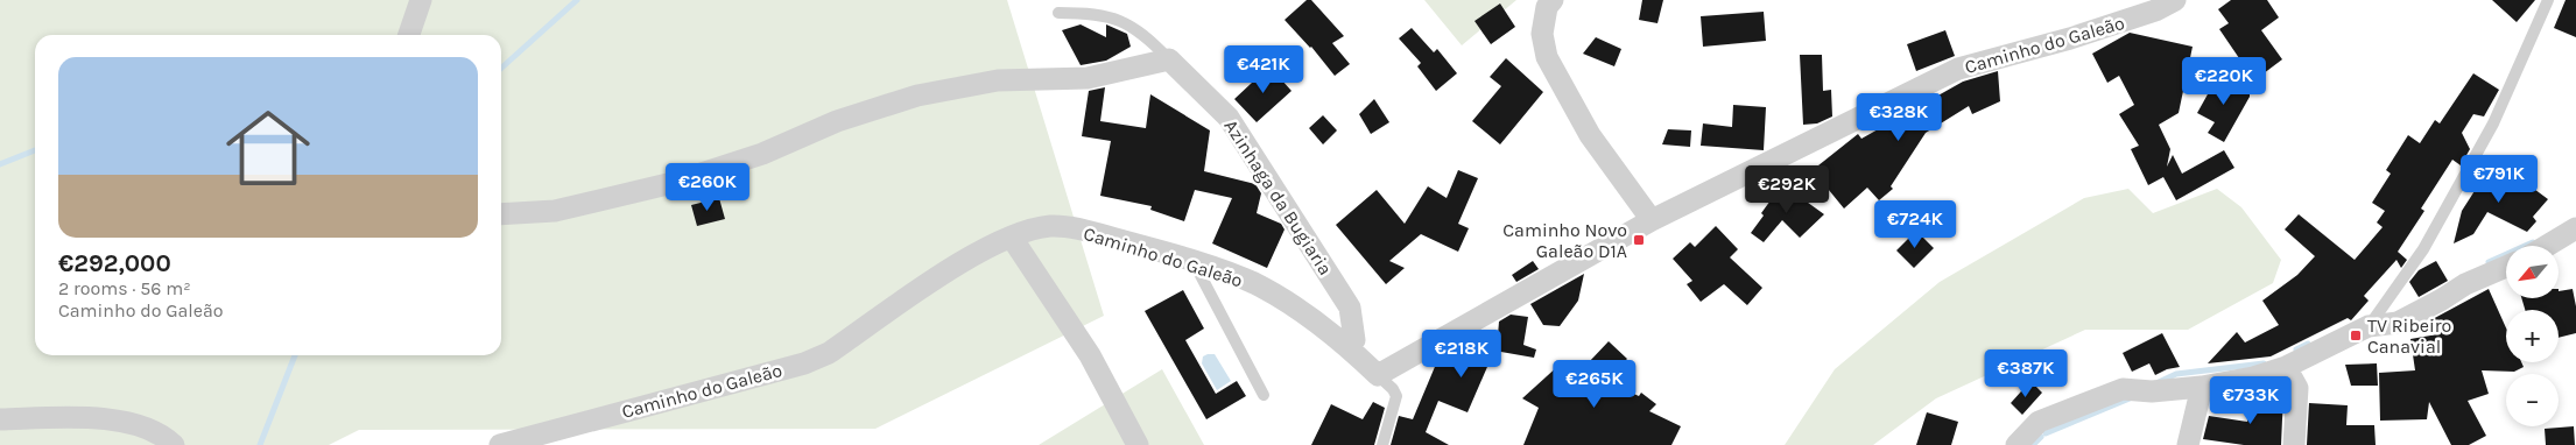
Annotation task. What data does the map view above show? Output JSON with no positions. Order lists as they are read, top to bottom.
{
  "streets": {
    "street": ["Caminho do Galeão", "Azinhaga da Bugiaria"]
  },
  "crossings": [
    ["Caminho do Galeão", "Azinhaga da Bugiaria"]
  ],
  "places": {
    "transit": ["Caminho Novo Galeão D1A", "TV Ribeiro Canavial"]
  },
  "north": "bottom left",
  "page": {
    "list": [
      {
        "name": "€292,000",
        "note": "2 rooms · 56 m² · Caminho do Galeão"
      }
    ],
    "price": [
      "€421K",
      "€220K",
      "€328K",
      "€791K",
      "€260K",
      "€292K",
      "€724K",
      "€218K",
      "€387K",
      "€265K",
      "€733K"
    ],
    "map_buttons": ["+", "−"]
  }
}
